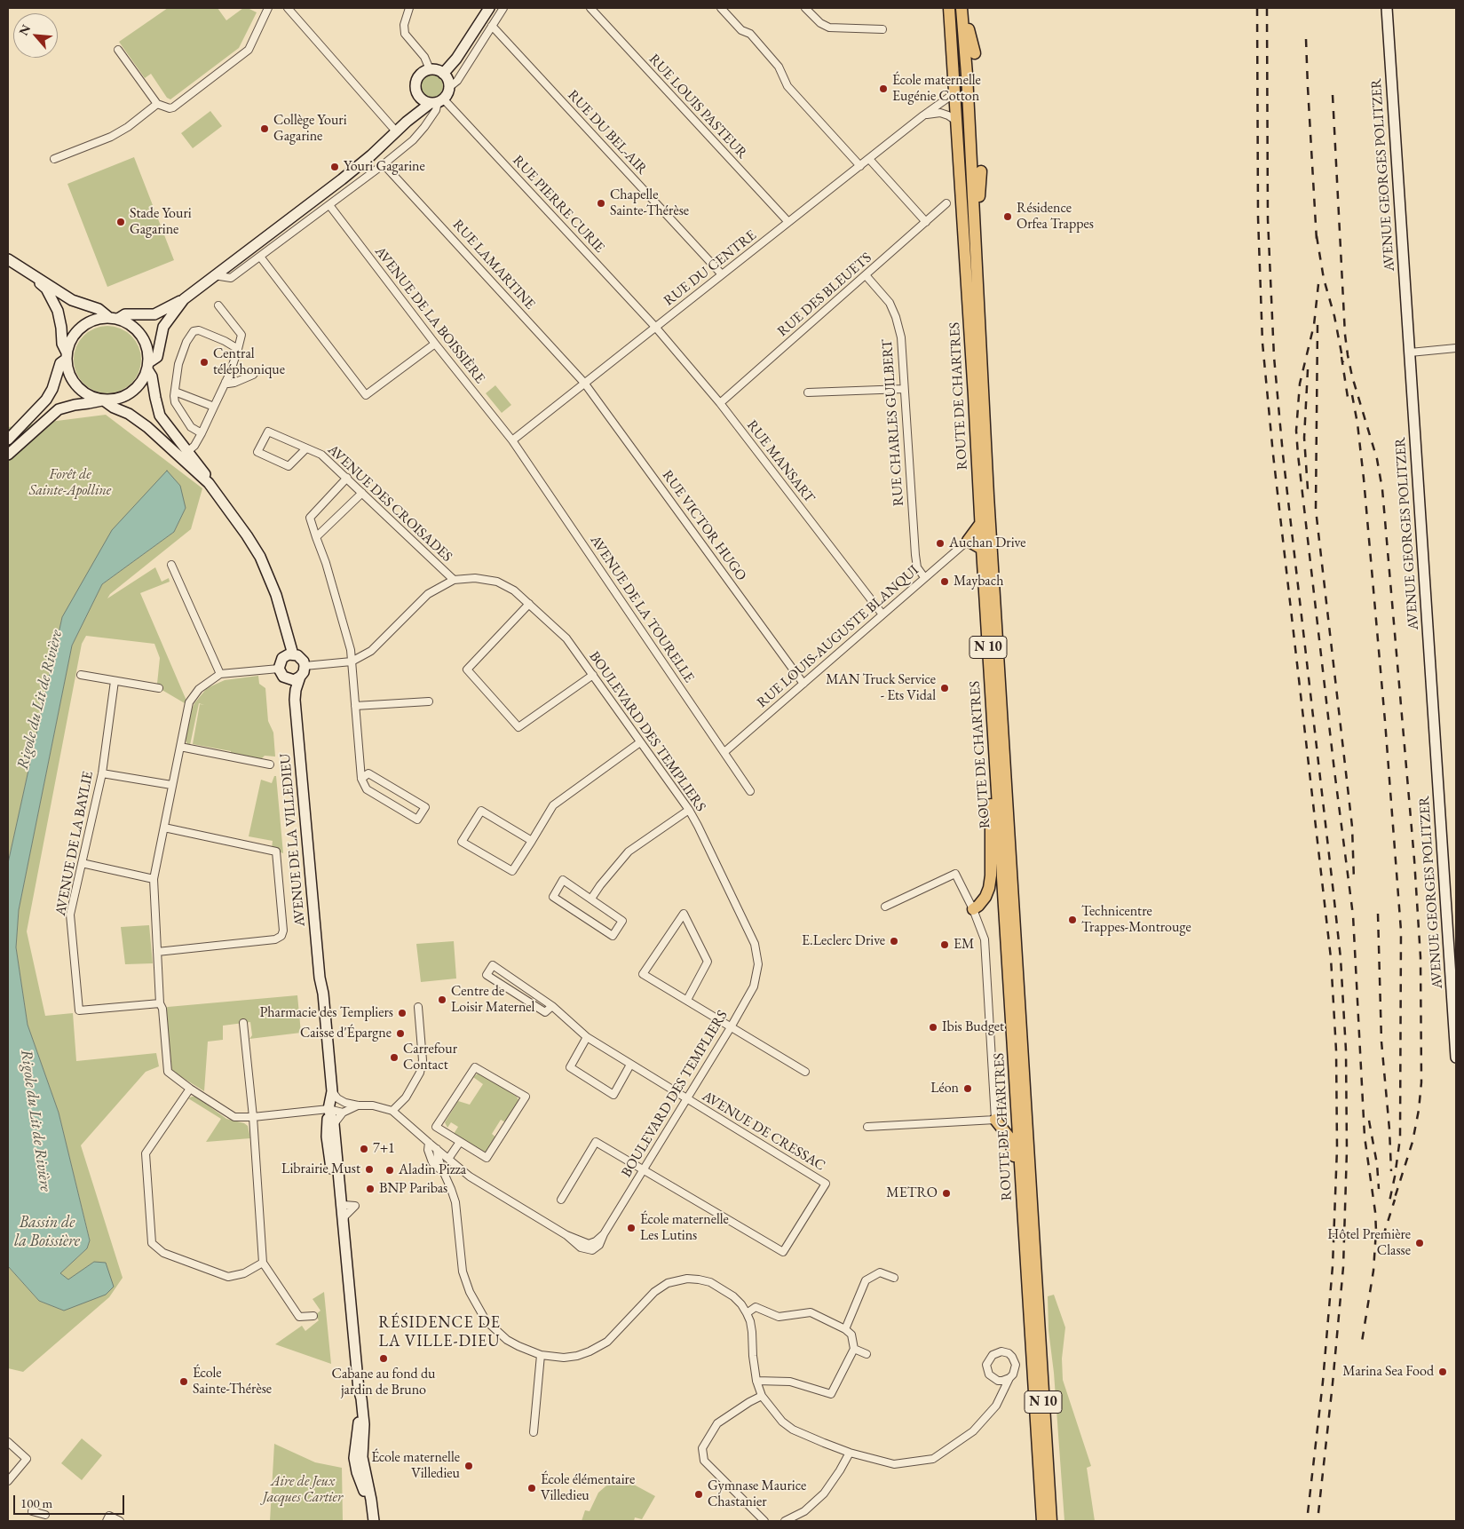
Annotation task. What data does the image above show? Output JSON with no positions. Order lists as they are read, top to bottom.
{
  "streets": {
    "main road": ["ROUTE DE CHARTRES", "N 10"],
    "street": [
      "RUE LOUIS PASTEUR",
      "RUE DU BEL-AIR",
      "AVENUE GEORGES POLITZER",
      "RUE PIERRE CURIE",
      "RUE LAMARTINE",
      "RUE DU CENTRE",
      "RUE DES BLEUETS",
      "AVENUE DE LA BOISSIÈRE",
      "RUE CHARLES GUILBERT",
      "RUE MANSART",
      "AVENUE DES CROISADES",
      "RUE VICTOR HUGO",
      "AVENUE DE LA TOURELLE",
      "RUE LOUIS-AUGUSTE BLANQUI",
      "BOULEVARD DES TEMPLIERS",
      "AVENUE DE LA VILLEDIEU",
      "AVENUE DE LA BAYLIE",
      "AVENUE DE CRESSAC"
    ]
  },
  "crossings": [
    ["RUE LOUIS PASTEUR", "RUE DU CENTRE"],
    ["RUE DU BEL-AIR", "RUE DU CENTRE"],
    ["RUE PIERRE CURIE", "RUE DU CENTRE"],
    ["RUE PIERRE CURIE", "RUE MANSART"],
    ["RUE LAMARTINE", "RUE DU CENTRE"],
    ["RUE LAMARTINE", "RUE VICTOR HUGO"],
    ["RUE DU CENTRE", "AVENUE DE LA BOISSIÈRE"],
    ["RUE DU CENTRE", "ROUTE DE CHARTRES"],
    ["RUE DU CENTRE", "RUE MANSART"],
    ["RUE DU CENTRE", "RUE VICTOR HUGO"],
    ["RUE DU CENTRE", "AVENUE DE LA TOURELLE"],
    ["RUE DES BLEUETS", "RUE CHARLES GUILBERT"],
    ["RUE DES BLEUETS", "RUE MANSART"],
    ["AVENUE DE LA BOISSIÈRE", "AVENUE DE LA TOURELLE"],
    ["ROUTE DE CHARTRES", "N 10"],
    ["RUE CHARLES GUILBERT", "RUE LOUIS-AUGUSTE BLANQUI"],
    ["RUE MANSART", "RUE LOUIS-AUGUSTE BLANQUI"],
    ["AVENUE DES CROISADES", "BOULEVARD DES TEMPLIERS"],
    ["RUE VICTOR HUGO", "RUE LOUIS-AUGUSTE BLANQUI"],
    ["AVENUE DE LA TOURELLE", "RUE LOUIS-AUGUSTE BLANQUI"],
    ["BOULEVARD DES TEMPLIERS", "AVENUE DE LA VILLEDIEU"],
    ["BOULEVARD DES TEMPLIERS", "AVENUE DE CRESSAC"]
  ],
  "districts": ["RÉSIDENCE DE LA VILLE-DIEU"],
  "water": ["Rigole du Lit de Rivière", "Bassin de la Boissière"],
  "parks": ["Forêt de Sainte-Apolline", "Aire de Jeux Jacques Cartier"],
  "places": [
    "École maternelle Eugénie Cotton",
    "Collège Youri Gagarine",
    "Youri Gagarine",
    "Chapelle Sainte-Thérèse",
    "Résidence Orfea Trappes",
    "Stade Youri Gagarine",
    "Central téléphonique",
    "Auchan Drive",
    "Maybach",
    "MAN Truck Service - Ets Vidal",
    "Technicentre Trappes-Montrouge",
    "E.Leclerc Drive",
    "EM",
    "Centre de Loisir Maternel",
    "Pharmacie des Templiers",
    "Ibis Budget",
    "Caisse d'Épargne",
    "Carrefour Contact",
    "Léon",
    "7+1",
    "Librairie Must",
    "Aladin Pizza",
    "BNP Paribas",
    "METRO",
    "École maternelle Les Lutins",
    "Hôtel Première Classe",
    "Cabane au fond du jardin de Bruno",
    "Marina Sea Food",
    "École Sainte-Thérèse",
    "École maternelle Villedieu",
    "École élémentaire Villedieu",
    "Gymnase Maurice Chastanier"
  ],
  "scale_bar": "100 m",
  "north": "top left"
}
